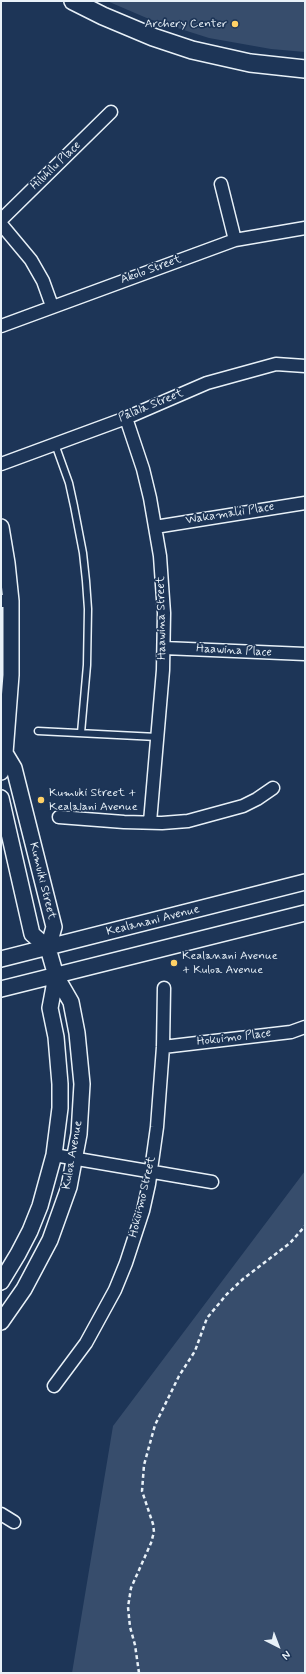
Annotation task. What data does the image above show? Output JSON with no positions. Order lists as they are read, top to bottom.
{
  "streets": {
    "street": [
      "Hiluhilu Place",
      "Akolo Street",
      "Palala Street",
      "Wakamalii Place",
      "Haawina Street",
      "Haawina Place",
      "Kumuiki Street",
      "Kealanani Avenue",
      "Hokuimo Place",
      "Kuloa Avenue",
      "Hokuimo Street"
    ]
  },
  "crossings": [
    ["Palala Street", "Haawina Street"],
    ["Wakamalii Place", "Haawina Street"],
    ["Haawina Street", "Haawina Place"],
    ["Kumuiki Street", "Kealanani Avenue"],
    ["Kumuiki Street", "Kuloa Avenue"],
    ["Kealanani Avenue", "Kuloa Avenue"],
    ["Hokuimo Place", "Hokuimo Street"]
  ],
  "places": ["Archery Center", "Kumuki Street + Kealalani Avenue", "Kealanani Avenue + Kuloa Avenue"],
  "north": "bottom right"
}
